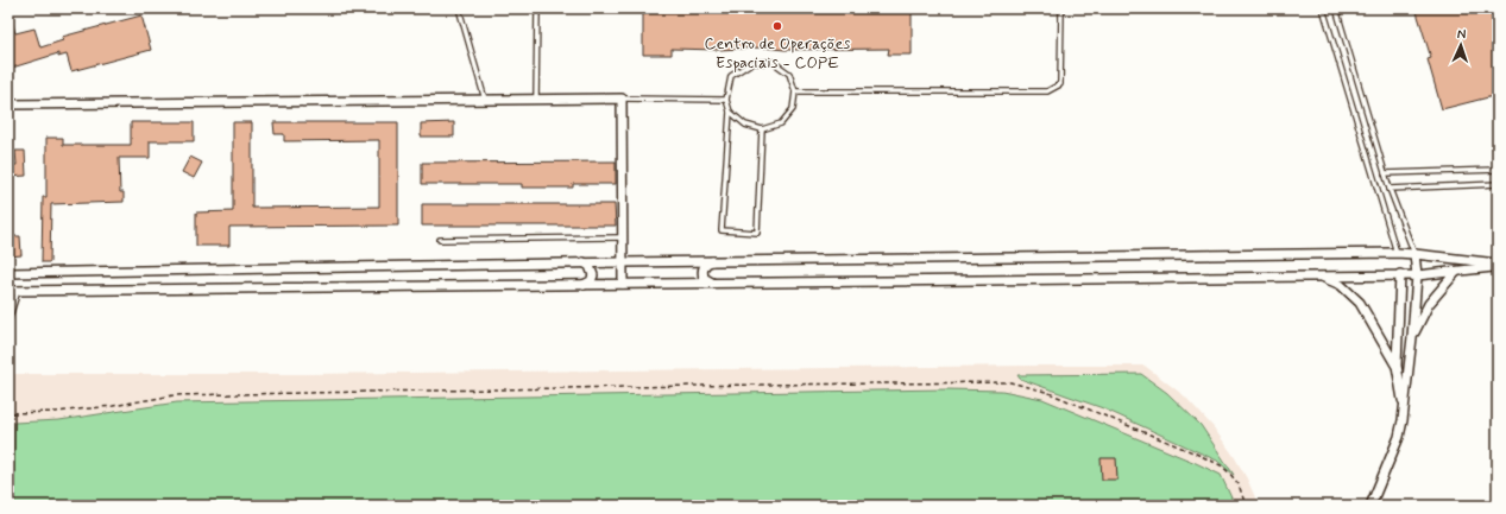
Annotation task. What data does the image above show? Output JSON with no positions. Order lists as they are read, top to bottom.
{
  "places": ["Centro de Operações Espaciais - COPE"],
  "north": "top"
}
